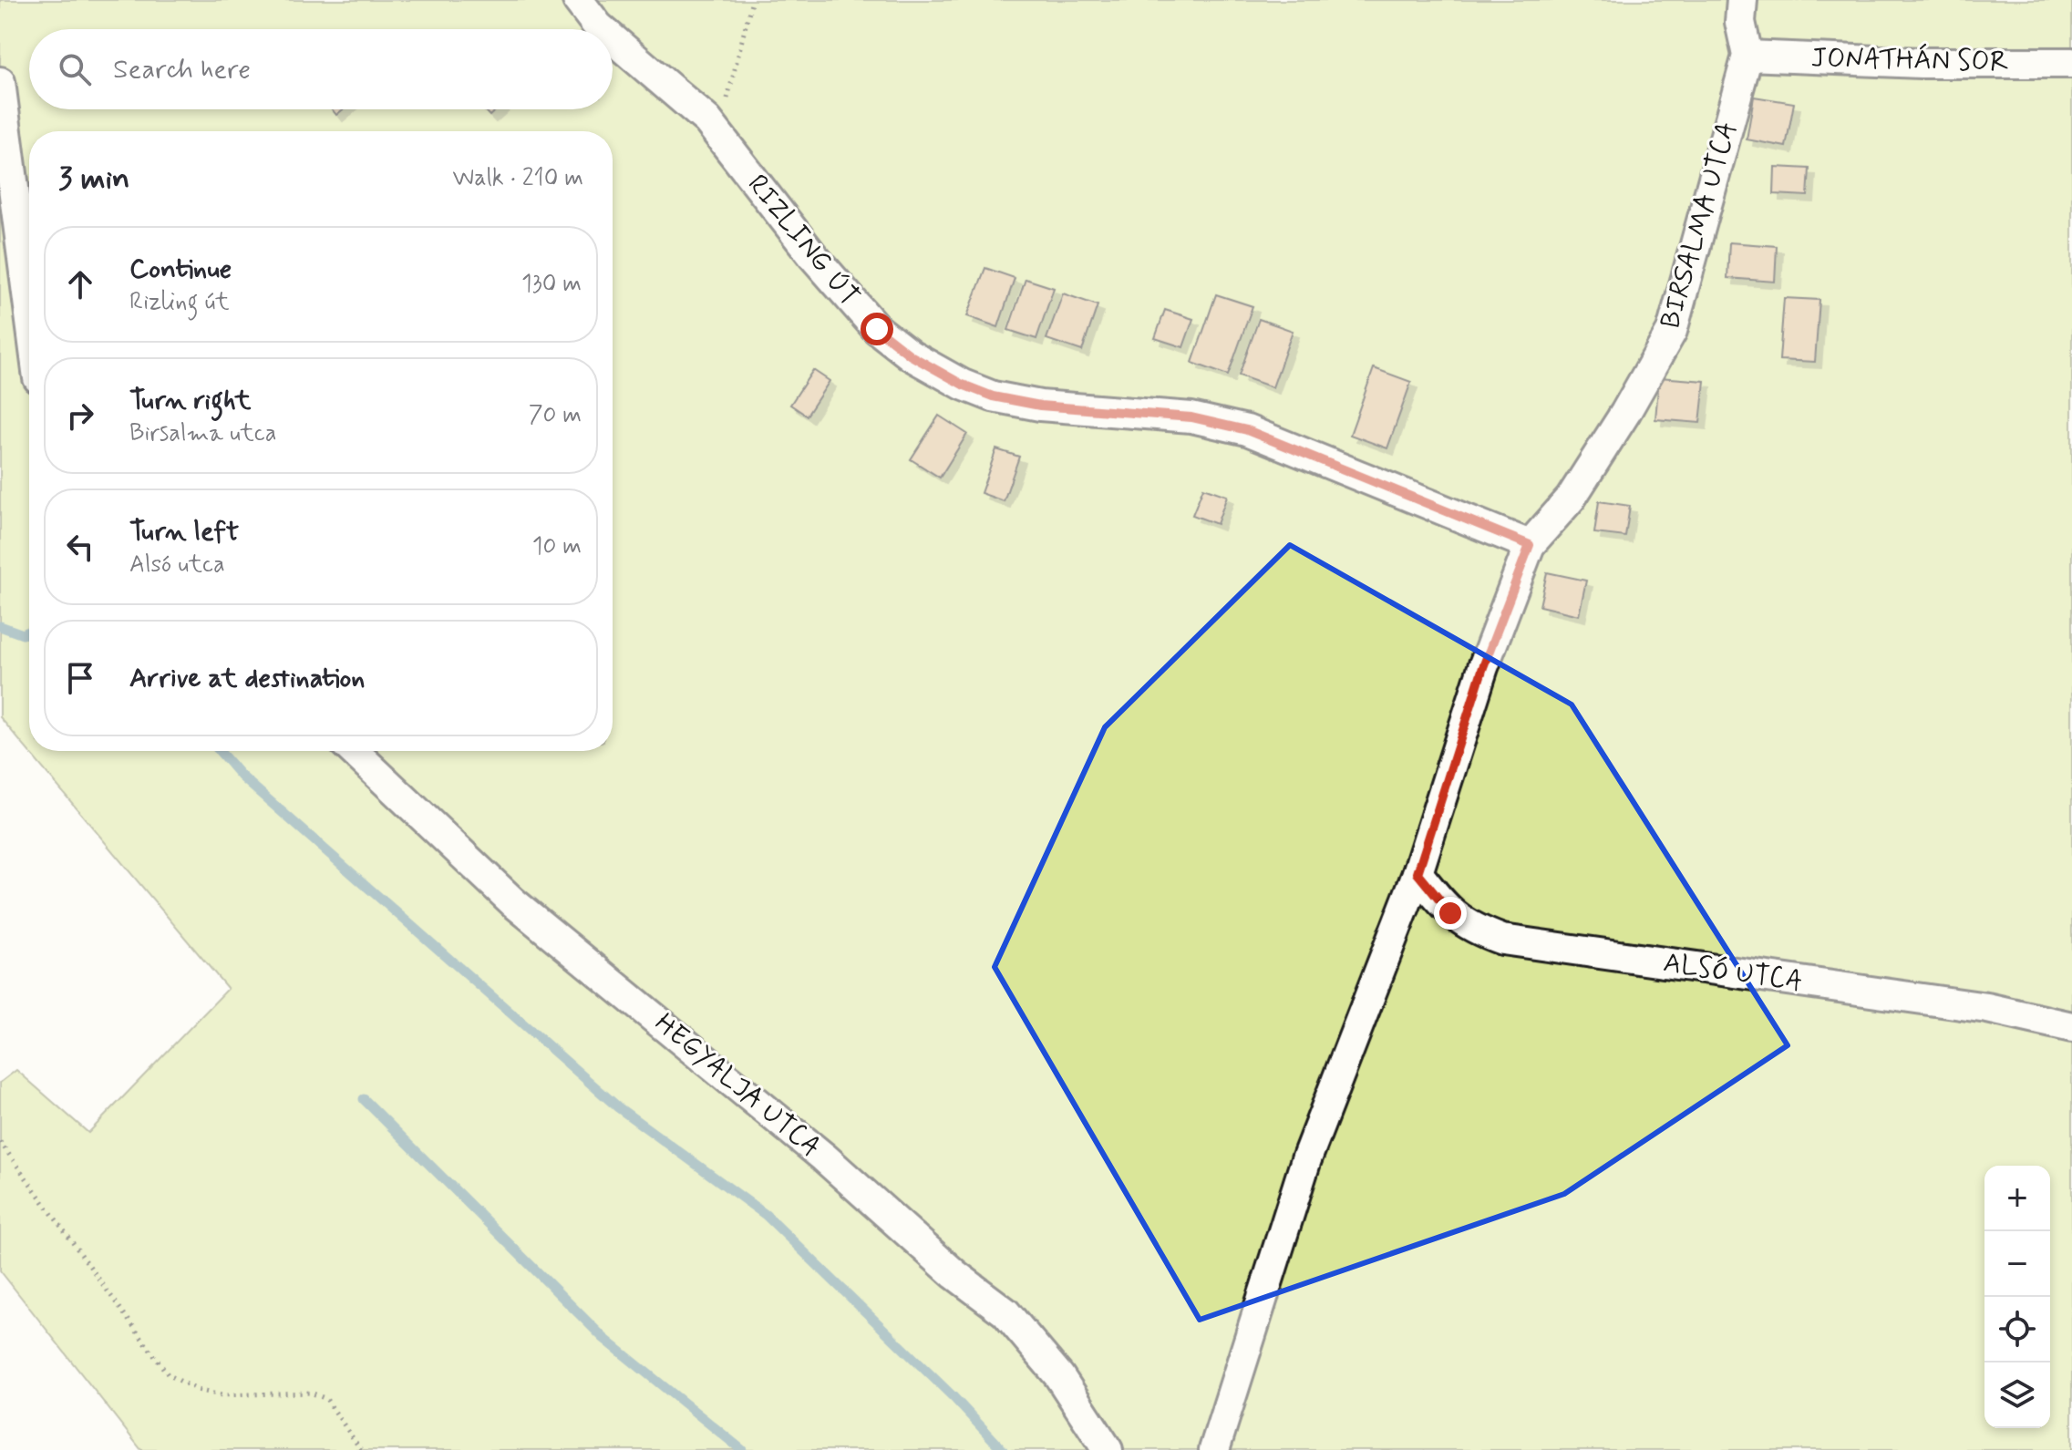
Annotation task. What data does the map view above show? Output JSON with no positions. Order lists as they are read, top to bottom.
{
  "streets": {
    "street": [
      "JONATHÁN SOR",
      "BIRSALMA UTCA",
      "RIZLING ÚT",
      "ALSÓ UTCA",
      "HEGYALJA UTCA"
    ]
  },
  "crossings": [
    ["JONATHÁN SOR", "BIRSALMA UTCA"],
    ["BIRSALMA UTCA", "RIZLING ÚT"],
    ["BIRSALMA UTCA", "ALSÓ UTCA"]
  ],
  "page": {
    "search": "Search here",
    "heading": ["3 min", "Walk · 210 m"],
    "list": [
      ["Continue", "Rizling út", "130 m"],
      ["Turn right", "Birsalma utca", "70 m"],
      ["Turn left", "Alsó utca", "10 m"],
      "Arrive at destination"
    ],
    "map_buttons": ["+", "−"]
  }
}
